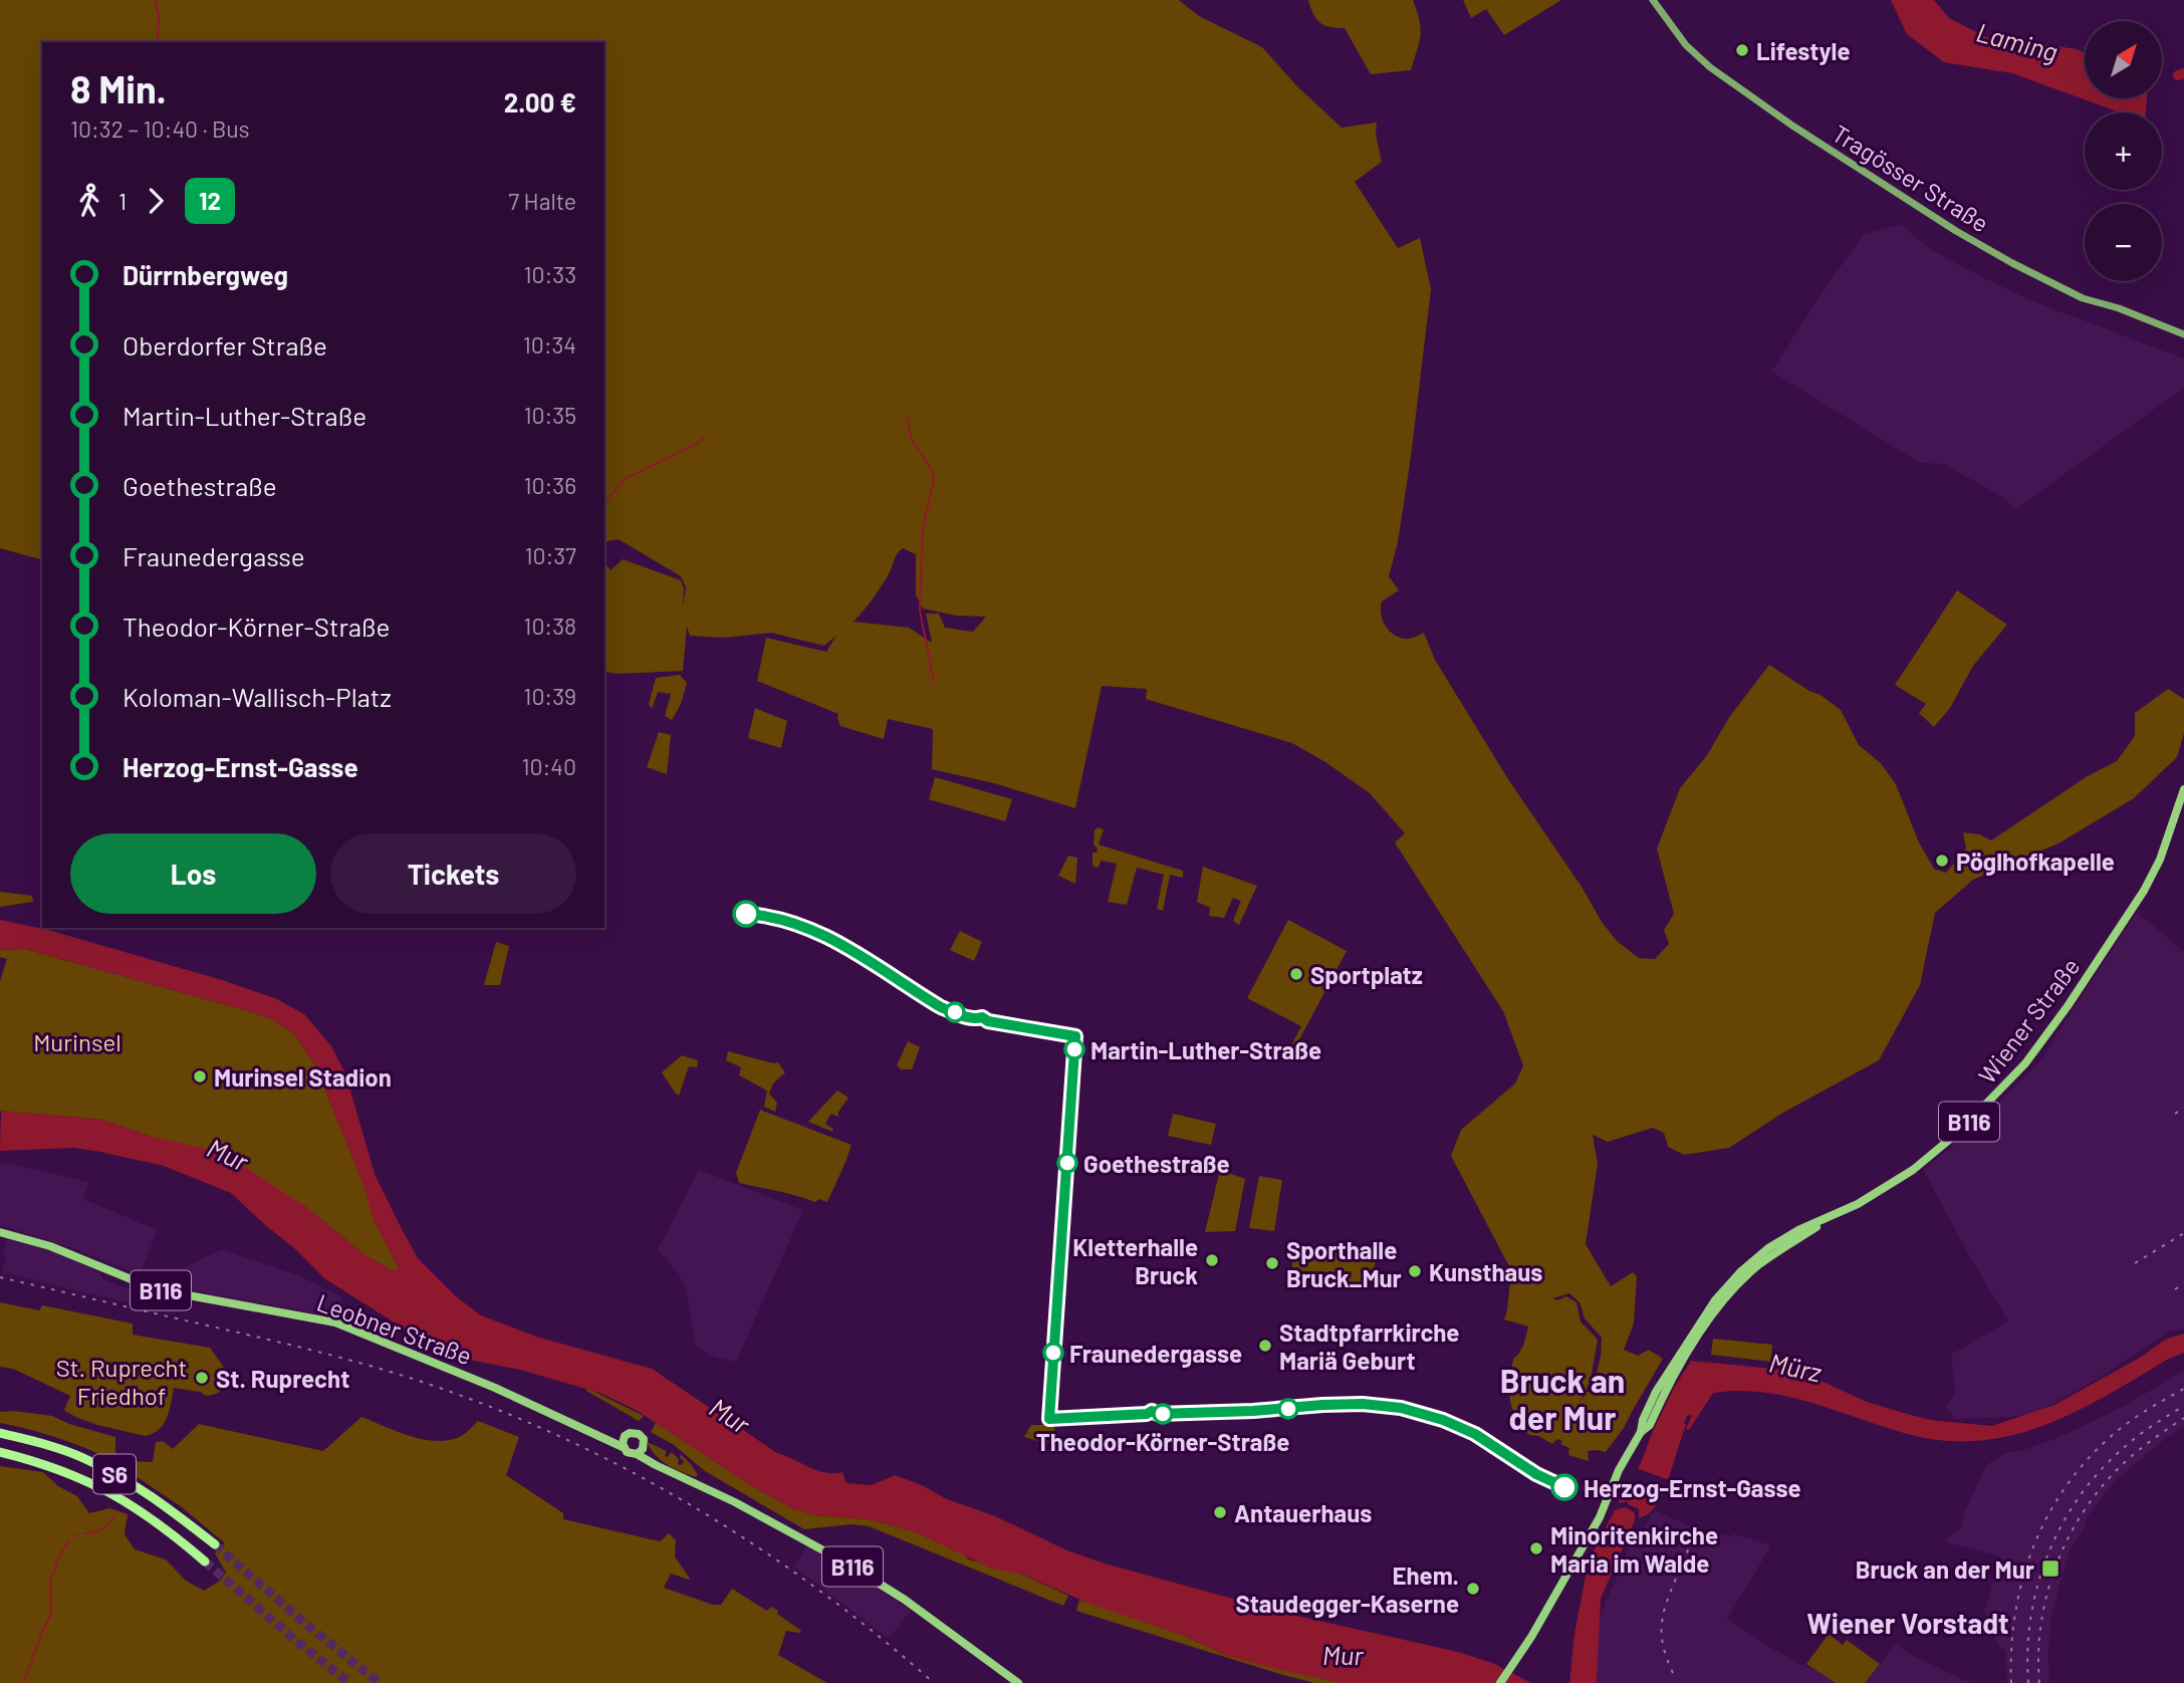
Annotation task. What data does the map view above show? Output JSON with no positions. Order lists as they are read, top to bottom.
{
  "streets": {
    "highway": ["S6"],
    "main road": [
      "Tragösser Straße",
      "Wiener Straße",
      "B116",
      "Leobner Straße"
    ]
  },
  "crossings": [
    ["B116", "Leobner Straße"]
  ],
  "districts": ["Bruck an der Mur", "Wiener Vorstadt"],
  "water": ["Laming", "Mur", "Mürz"],
  "parks": ["Murinsel", "St. Ruprecht Friedhof"],
  "places": {
    "other": [
      "Lifestyle",
      "Pöglhofkapelle",
      "Sportplatz",
      "Martin-Luther-Straße",
      "Murinsel Stadion",
      "Goethestraße",
      "Kletterhalle Bruck",
      "Sporthalle Bruck_Mur",
      "Kunsthaus",
      "Stadtpfarrkirche Mariä Geburt",
      "Fraunedergasse",
      "St. Ruprecht",
      "Theodor-Körner-Straße",
      "Herzog-Ernst-Gasse",
      "Antauerhaus",
      "Minoritenkirche Maria im Walde",
      "Ehem. Staudegger-Kaserne"
    ],
    "transit": ["Bruck an der Mur"]
  },
  "lines": ["bus line 12"],
  "north": "top right",
  "page": {
    "map_buttons": ["+", "−"],
    "heading": ["8 Min.", "10:32 – 10:40 · Bus", "2.00 €"],
    "legs": ["1", "12", "7 Halte"],
    "list": [
      {
        "name": "Dürrnbergweg",
        "value": "10:33"
      },
      {
        "name": "Oberdorfer Straße",
        "value": "10:34"
      },
      {
        "name": "Martin-Luther-Straße",
        "value": "10:35"
      },
      {
        "name": "Goethestraße",
        "value": "10:36"
      },
      {
        "name": "Fraunedergasse",
        "value": "10:37"
      },
      {
        "name": "Theodor-Körner-Straße",
        "value": "10:38"
      },
      {
        "name": "Koloman-Wallisch-Platz",
        "value": "10:39"
      },
      {
        "name": "Herzog-Ernst-Gasse",
        "value": "10:40"
      }
    ],
    "buttons": ["Los", "Tickets"]
  }
}
